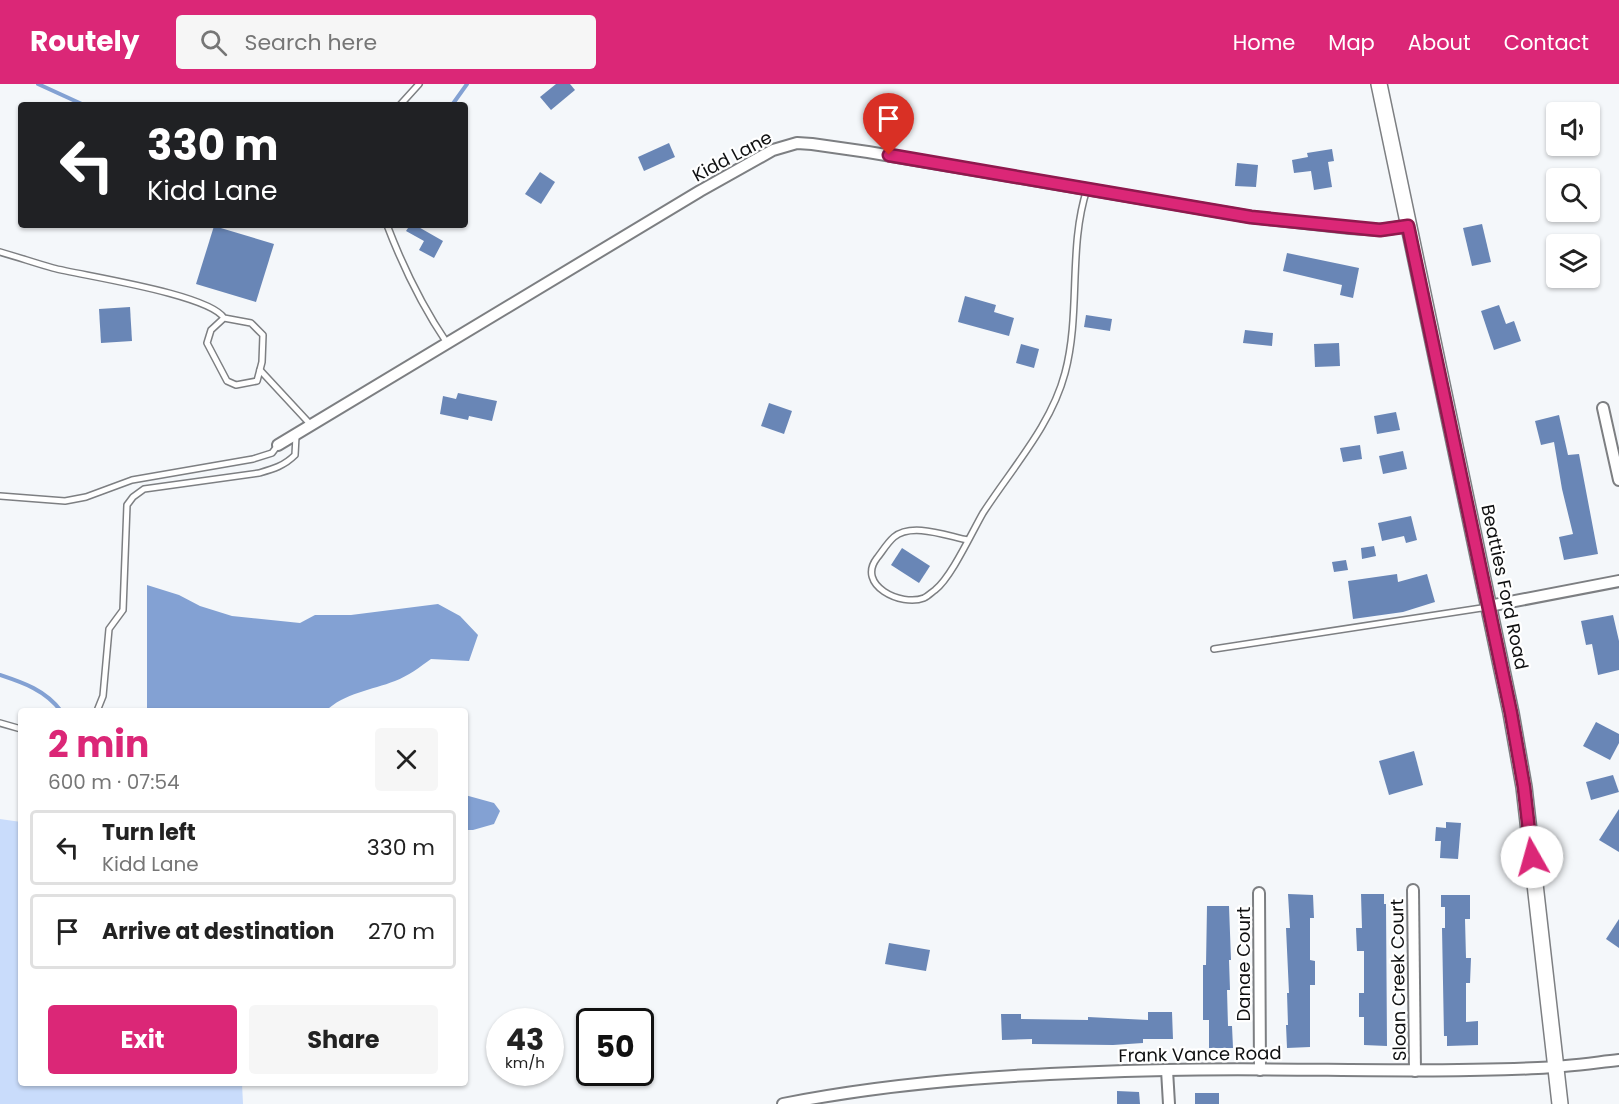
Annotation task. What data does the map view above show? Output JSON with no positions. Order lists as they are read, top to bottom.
{
  "streets": {
    "main road": ["Beatties Ford Road"],
    "street": [
      "Kidd Lane",
      "Danae Court",
      "Sloan Creek Court",
      "Frank Vance Road"
    ]
  },
  "crossings": [
    ["Kidd Lane", "Beatties Ford Road"],
    ["Beatties Ford Road", "Frank Vance Road"],
    ["Danae Court", "Frank Vance Road"],
    ["Sloan Creek Court", "Frank Vance Road"]
  ],
  "page": {
    "header": "Routely",
    "search": "Search here",
    "nav": [
      "Home",
      "Map",
      "About",
      "Contact"
    ],
    "turn": ["330 m", "Kidd Lane"],
    "heading": ["2 min", "600 m · 07:54"],
    "list": [
      {
        "name": "Turn left",
        "note": "Kidd Lane",
        "value": "330 m"
      },
      {
        "name": "Arrive at destination",
        "value": "270 m"
      }
    ],
    "buttons": ["Exit", "Share"],
    "speed": "43 km/h",
    "limit": "50"
  }
}
